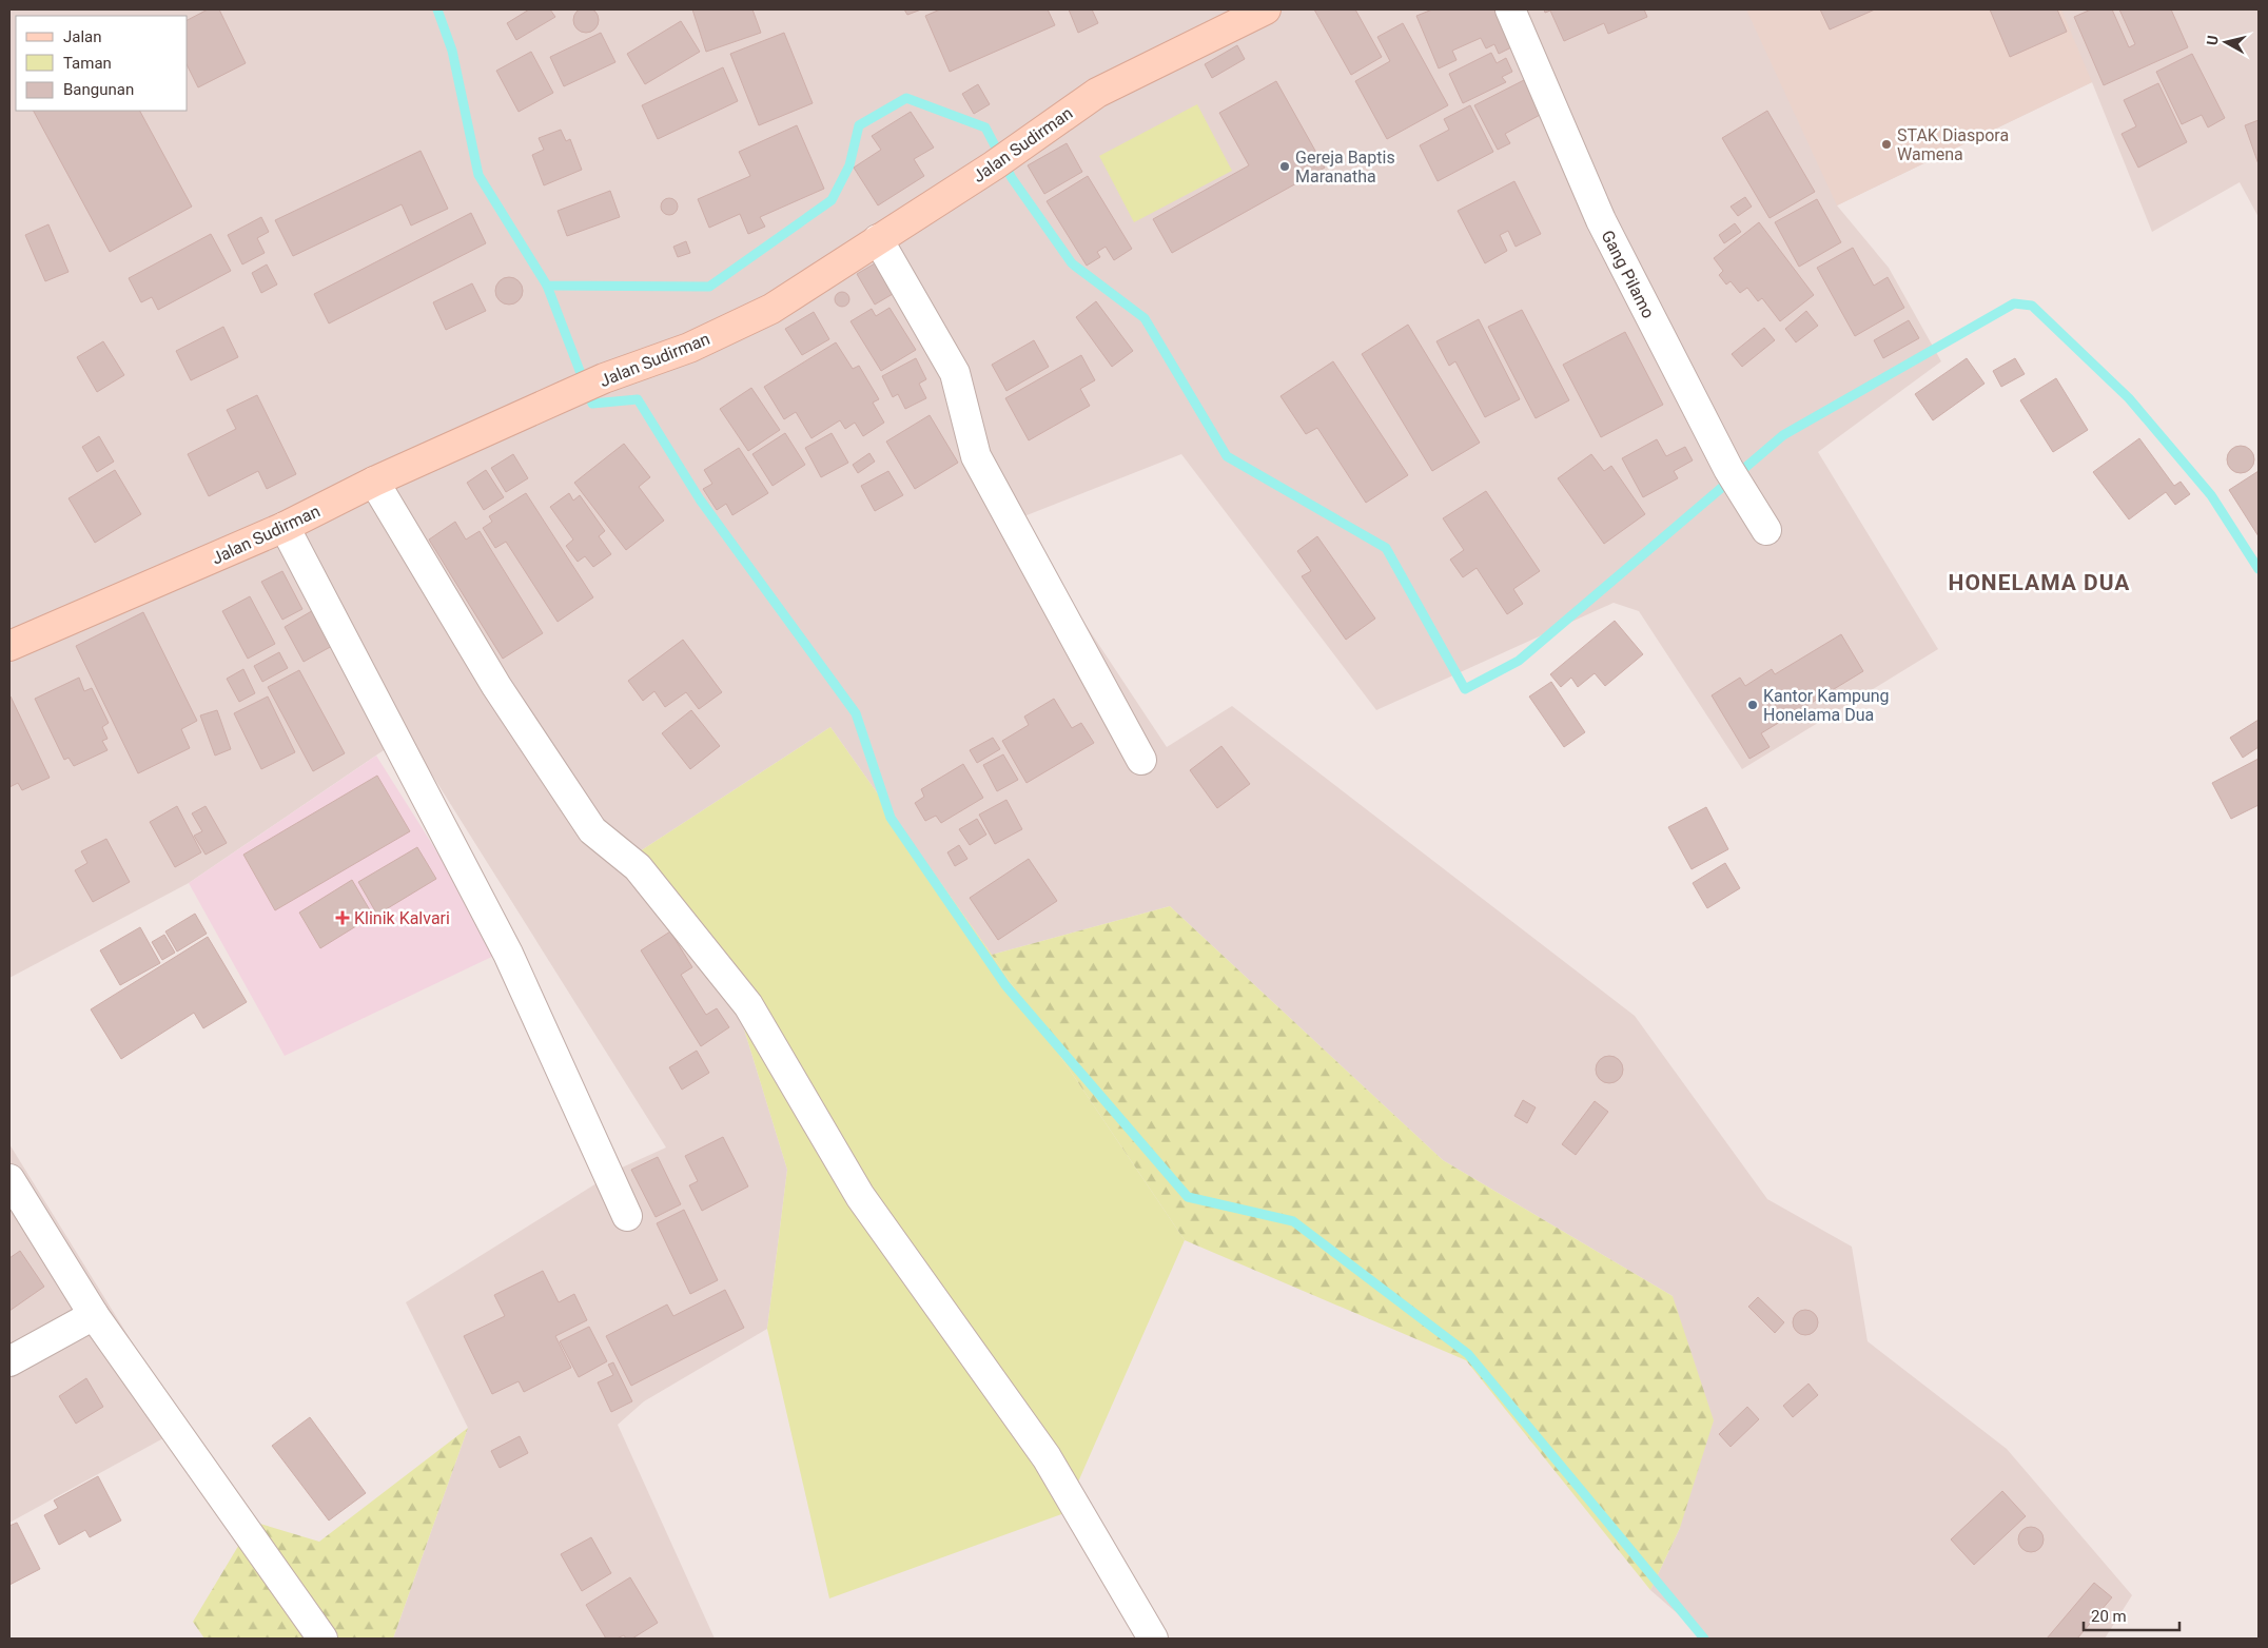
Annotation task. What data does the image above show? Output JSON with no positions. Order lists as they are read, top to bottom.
{
  "streets": {
    "street": ["Jalan Sudirman", "Gang Pilamo"]
  },
  "districts": ["HONELAMA DUA"],
  "places": {
    "other": ["STAK Diaspora Wamena", "Gereja Baptis Maranatha", "Kantor Kampung Honelama Dua"],
    "health": ["Klinik Kalvari"]
  },
  "legend": ["Jalan", "Taman", "Bangunan"],
  "scale_bar": "20 m",
  "north": "left"
}
